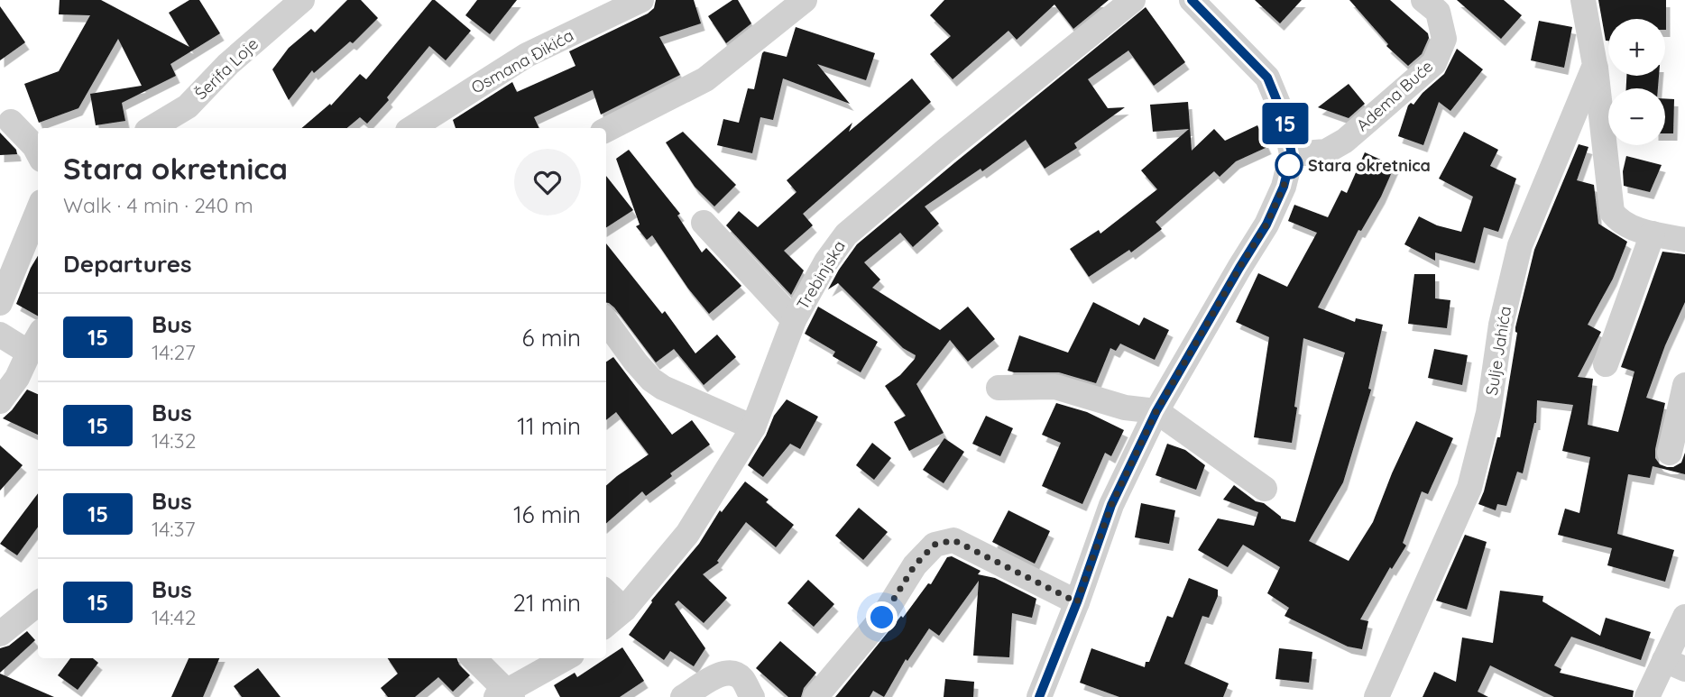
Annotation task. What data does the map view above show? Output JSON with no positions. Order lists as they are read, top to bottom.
{
  "streets": {
    "street": [
      "Osmana Đikića",
      "Šerifa Loje",
      "Adema Buće",
      "Trebinjska",
      "Sulje Jahića"
    ]
  },
  "places": ["Stara okretnica"],
  "lines": ["bus line 15"],
  "page": {
    "on_map": "15",
    "map_buttons": ["+", "−"],
    "heading": [
      ["Stara okretnica", "Walk · 4 min · 240 m"],
      "Departures"
    ],
    "list": [
      {
        "mark": "15",
        "name": "Bus",
        "note": "14:27",
        "value": "6 min"
      },
      {
        "mark": "15",
        "name": "Bus",
        "note": "14:32",
        "value": "11 min"
      },
      {
        "mark": "15",
        "name": "Bus",
        "note": "14:37",
        "value": "16 min"
      },
      {
        "mark": "15",
        "name": "Bus",
        "note": "14:42",
        "value": "21 min"
      }
    ]
  }
}
